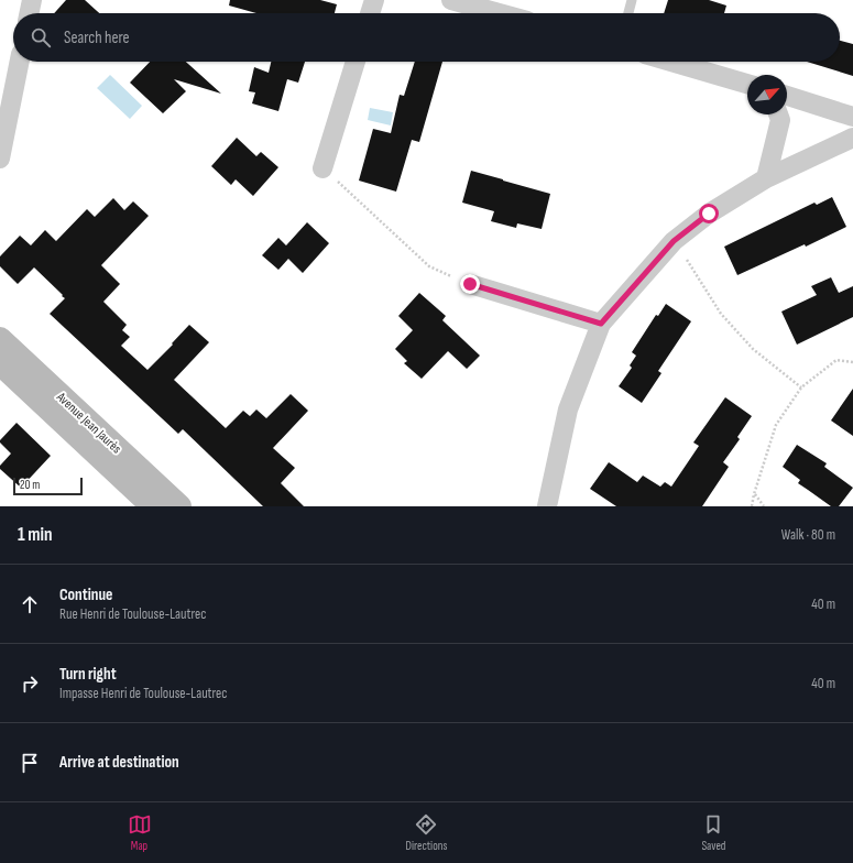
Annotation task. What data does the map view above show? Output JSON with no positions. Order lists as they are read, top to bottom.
{
  "streets": {
    "main road": ["Avenue Jean Jaurès"]
  },
  "scale_bar": "20 m",
  "north": "top right",
  "page": {
    "search": "Search here",
    "scale": "20 m",
    "heading": ["1 min", "Walk · 80 m"],
    "list": [
      ["Continue", "Rue Henri de Toulouse-Lautrec", "40 m"],
      ["Turn right", "Impasse Henri de Toulouse-Lautrec", "40 m"],
      "Arrive at destination"
    ],
    "nav": ["Map", "Directions", "Saved"]
  }
}
